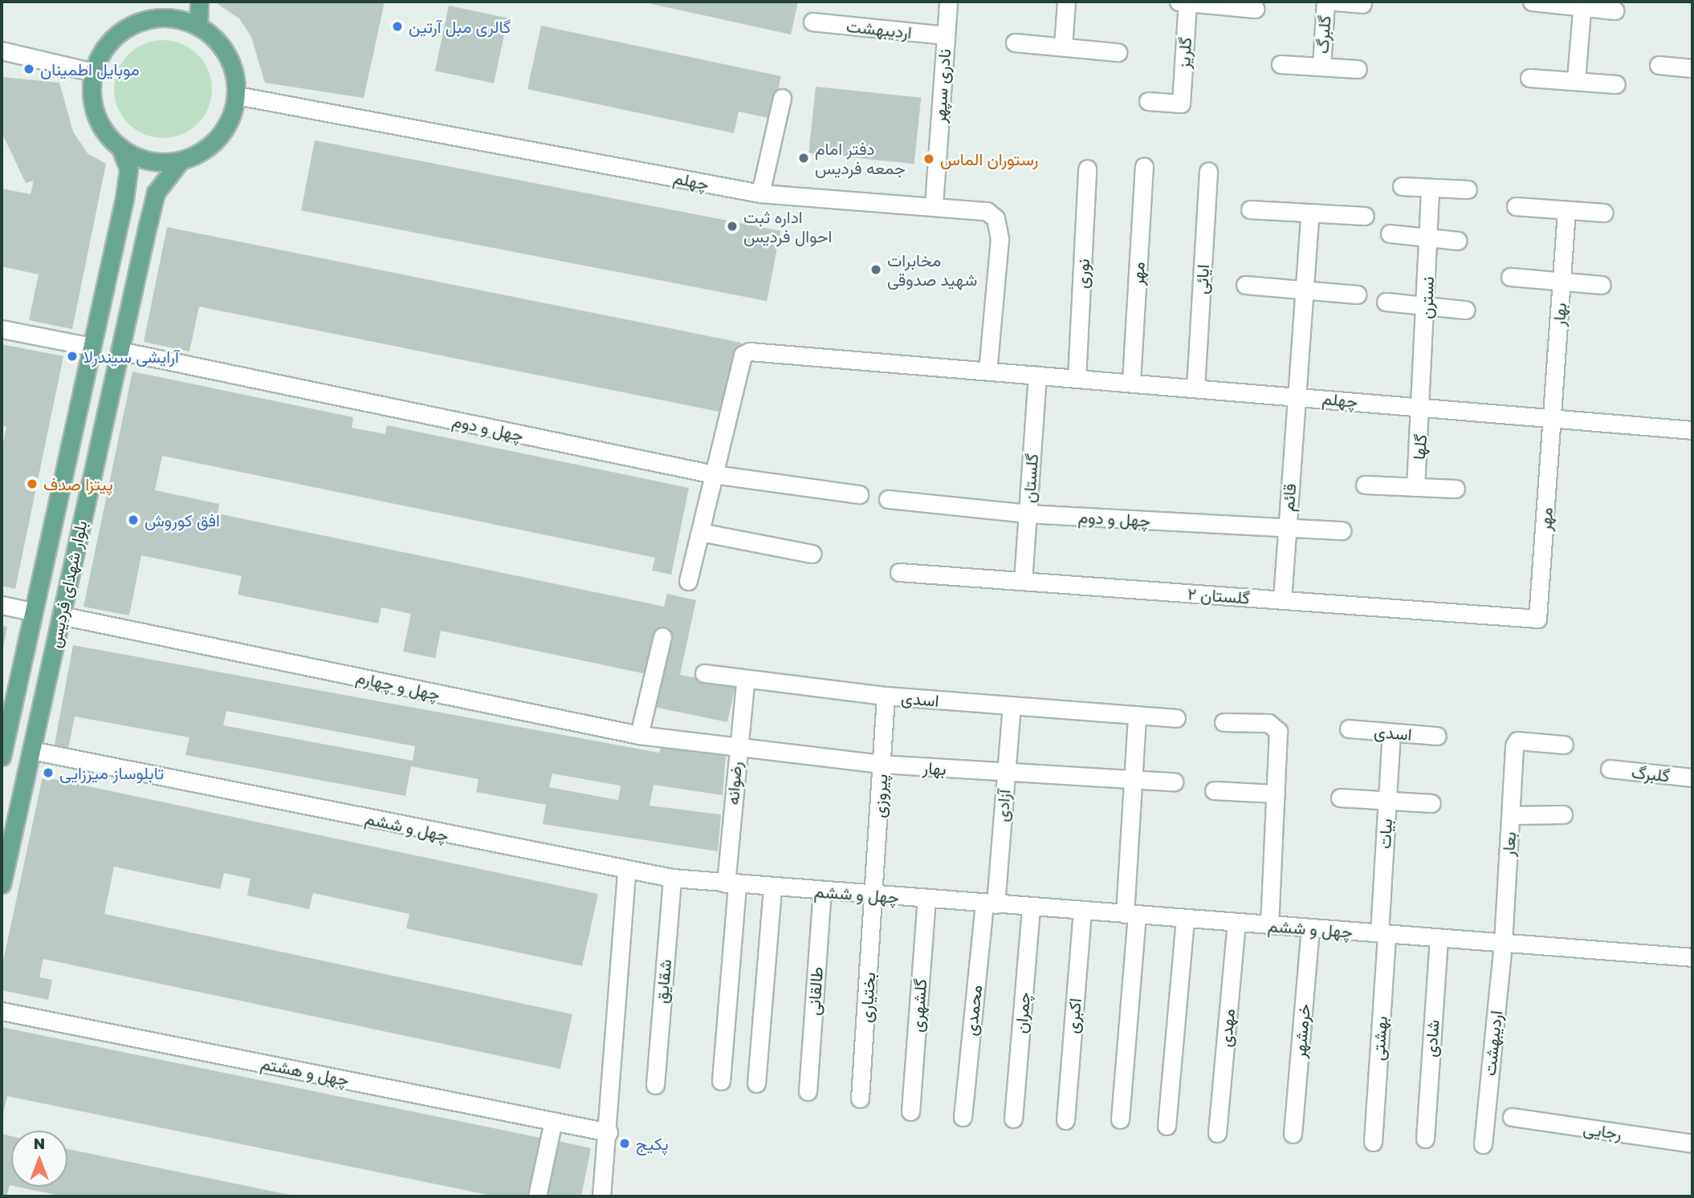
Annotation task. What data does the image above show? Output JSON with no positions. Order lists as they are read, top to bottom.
{
  "streets": {
    "main road": ["بلوار شهدای فردیس"],
    "street": [
      "اردیبهشت",
      "گلبرگ",
      "گلریز",
      "نادری سپهر",
      "چهلم",
      "نوری",
      "مهر",
      "ایائی",
      "نسترن",
      "بهار",
      "چهل و دوم",
      "گلها",
      "گلستان",
      "قائم",
      "گلستان ۲",
      "چهل و چهارم",
      "اسدی",
      "رضوانه",
      "پیروزی",
      "آزادی",
      "چهل و ششم",
      "بیات",
      "بعار",
      "شقایق",
      "طالقانی",
      "بختیاری",
      "گلشهری",
      "محمدی",
      "چمران",
      "اکبری",
      "مهدی",
      "خرمشهر",
      "بهشتی",
      "شادی",
      "چهل و هشتم",
      "رجایی"
    ]
  },
  "crossings": [
    ["اردیبهشت", "نادری سپهر"],
    ["اردیبهشت", "چهل و ششم"],
    ["اردیبهشت", "بعار"],
    ["نادری سپهر", "چهلم"],
    ["چهلم", "نوری"],
    ["چهلم", "مهر"],
    ["چهلم", "ایائی"],
    ["چهلم", "نسترن"],
    ["چهلم", "بهار"],
    ["چهلم", "چهل و دوم"],
    ["چهلم", "گلها"],
    ["چهلم", "گلستان"],
    ["چهلم", "قائم"],
    ["چهلم", "بلوار شهدای فردیس"],
    ["مهر", "بهار"],
    ["مهر", "گلستان ۲"],
    ["نسترن", "گلها"],
    ["بهار", "چهل و چهارم"],
    ["بهار", "رضوانه"],
    ["بهار", "پیروزی"],
    ["بهار", "آزادی"],
    ["چهل و دوم", "گلستان"],
    ["چهل و دوم", "قائم"],
    ["چهل و دوم", "بلوار شهدای فردیس"],
    ["گلستان", "گلستان ۲"],
    ["قائم", "گلستان ۲"],
    ["بلوار شهدای فردیس", "چهل و چهارم"],
    ["بلوار شهدای فردیس", "چهل و ششم"],
    ["چهل و چهارم", "رضوانه"],
    ["اسدی", "رضوانه"],
    ["اسدی", "پیروزی"],
    ["اسدی", "آزادی"],
    ["اسدی", "بیات"],
    ["رضوانه", "چهل و ششم"],
    ["پیروزی", "چهل و ششم"],
    ["پیروزی", "بختیاری"],
    ["آزادی", "چهل و ششم"],
    ["آزادی", "محمدی"],
    ["چهل و ششم", "بیات"],
    ["چهل و ششم", "بعار"],
    ["چهل و ششم", "شقایق"],
    ["چهل و ششم", "طالقانی"],
    ["چهل و ششم", "بختیاری"],
    ["چهل و ششم", "گلشهری"],
    ["چهل و ششم", "محمدی"],
    ["چهل و ششم", "چمران"],
    ["چهل و ششم", "اکبری"],
    ["چهل و ششم", "مهدی"],
    ["چهل و ششم", "خرمشهر"],
    ["چهل و ششم", "بهشتی"],
    ["چهل و ششم", "شادی"],
    ["بیات", "بهشتی"]
  ],
  "places": [
    "گالری مبل آرتین",
    "موبایل اطمینان",
    "دفتر امام جمعه فردیس",
    "رستوران الماس",
    "اداره ثبت احوال فردیس",
    "مخابرات شهید صدوقی",
    "آرایشی سیندرلا",
    "پیتزا صدف",
    "افق کوروش",
    "تابلوساز میرزایی",
    "پکیج"
  ],
  "north": "top"
}
